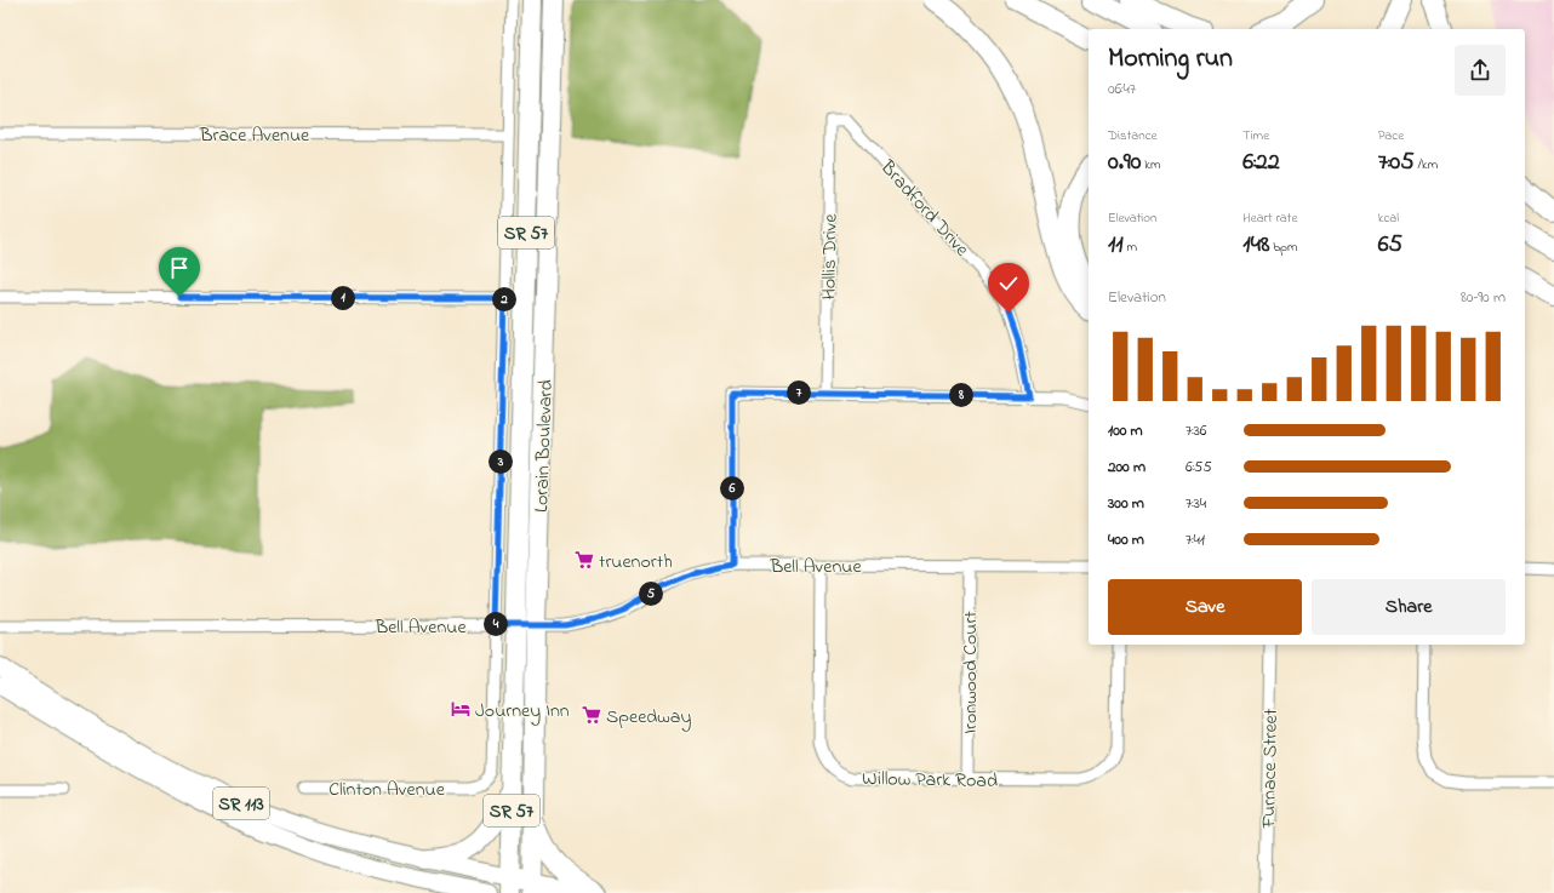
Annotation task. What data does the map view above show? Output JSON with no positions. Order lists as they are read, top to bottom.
{
  "streets": {
    "highway": ["SR 57", "Lorain Boulevard", "SR 113"],
    "street": [
      "Brace Avenue",
      "Bradford Drive",
      "Hollis Drive",
      "Bell Avenue",
      "Ironwood Court",
      "Furnace Street",
      "Willow Park Road",
      "Clinton Avenue"
    ]
  },
  "crossings": [
    ["Brace Avenue", "Lorain Boulevard"],
    ["Bradford Drive", "Hollis Drive"],
    ["SR 57", "Lorain Boulevard"],
    ["Lorain Boulevard", "Bell Avenue"],
    ["Lorain Boulevard", "Clinton Avenue"],
    ["Lorain Boulevard", "SR 113"],
    ["Bell Avenue", "Ironwood Court"],
    ["Bell Avenue", "Willow Park Road"],
    ["Ironwood Court", "Willow Park Road"]
  ],
  "places": {
    "supermarket": ["truenorth", "Speedway"],
    "hotel": ["Journey Inn"]
  },
  "page": {
    "heading": ["Morning run", "06:47"],
    "stats": [
      ["Distance", "0.90 km"],
      ["Time", "6:22"],
      ["Pace", "7:05 /km"],
      ["Elevation", "11 m"],
      ["Heart rate", "148 bpm"],
      ["kcal", "65"]
    ],
    "chart": ["Elevation", "80–90 m"],
    "pins": [
      "1",
      "2",
      "7",
      "8",
      "3",
      "6",
      "5",
      "4"
    ],
    "list": [
      {
        "name": "100 m",
        "note": "7:36"
      },
      {
        "name": "200 m",
        "note": "6:55"
      },
      {
        "name": "300 m",
        "note": "7:34"
      },
      {
        "name": "400 m",
        "note": "7:41"
      }
    ],
    "buttons": ["Save", "Share"]
  }
}
